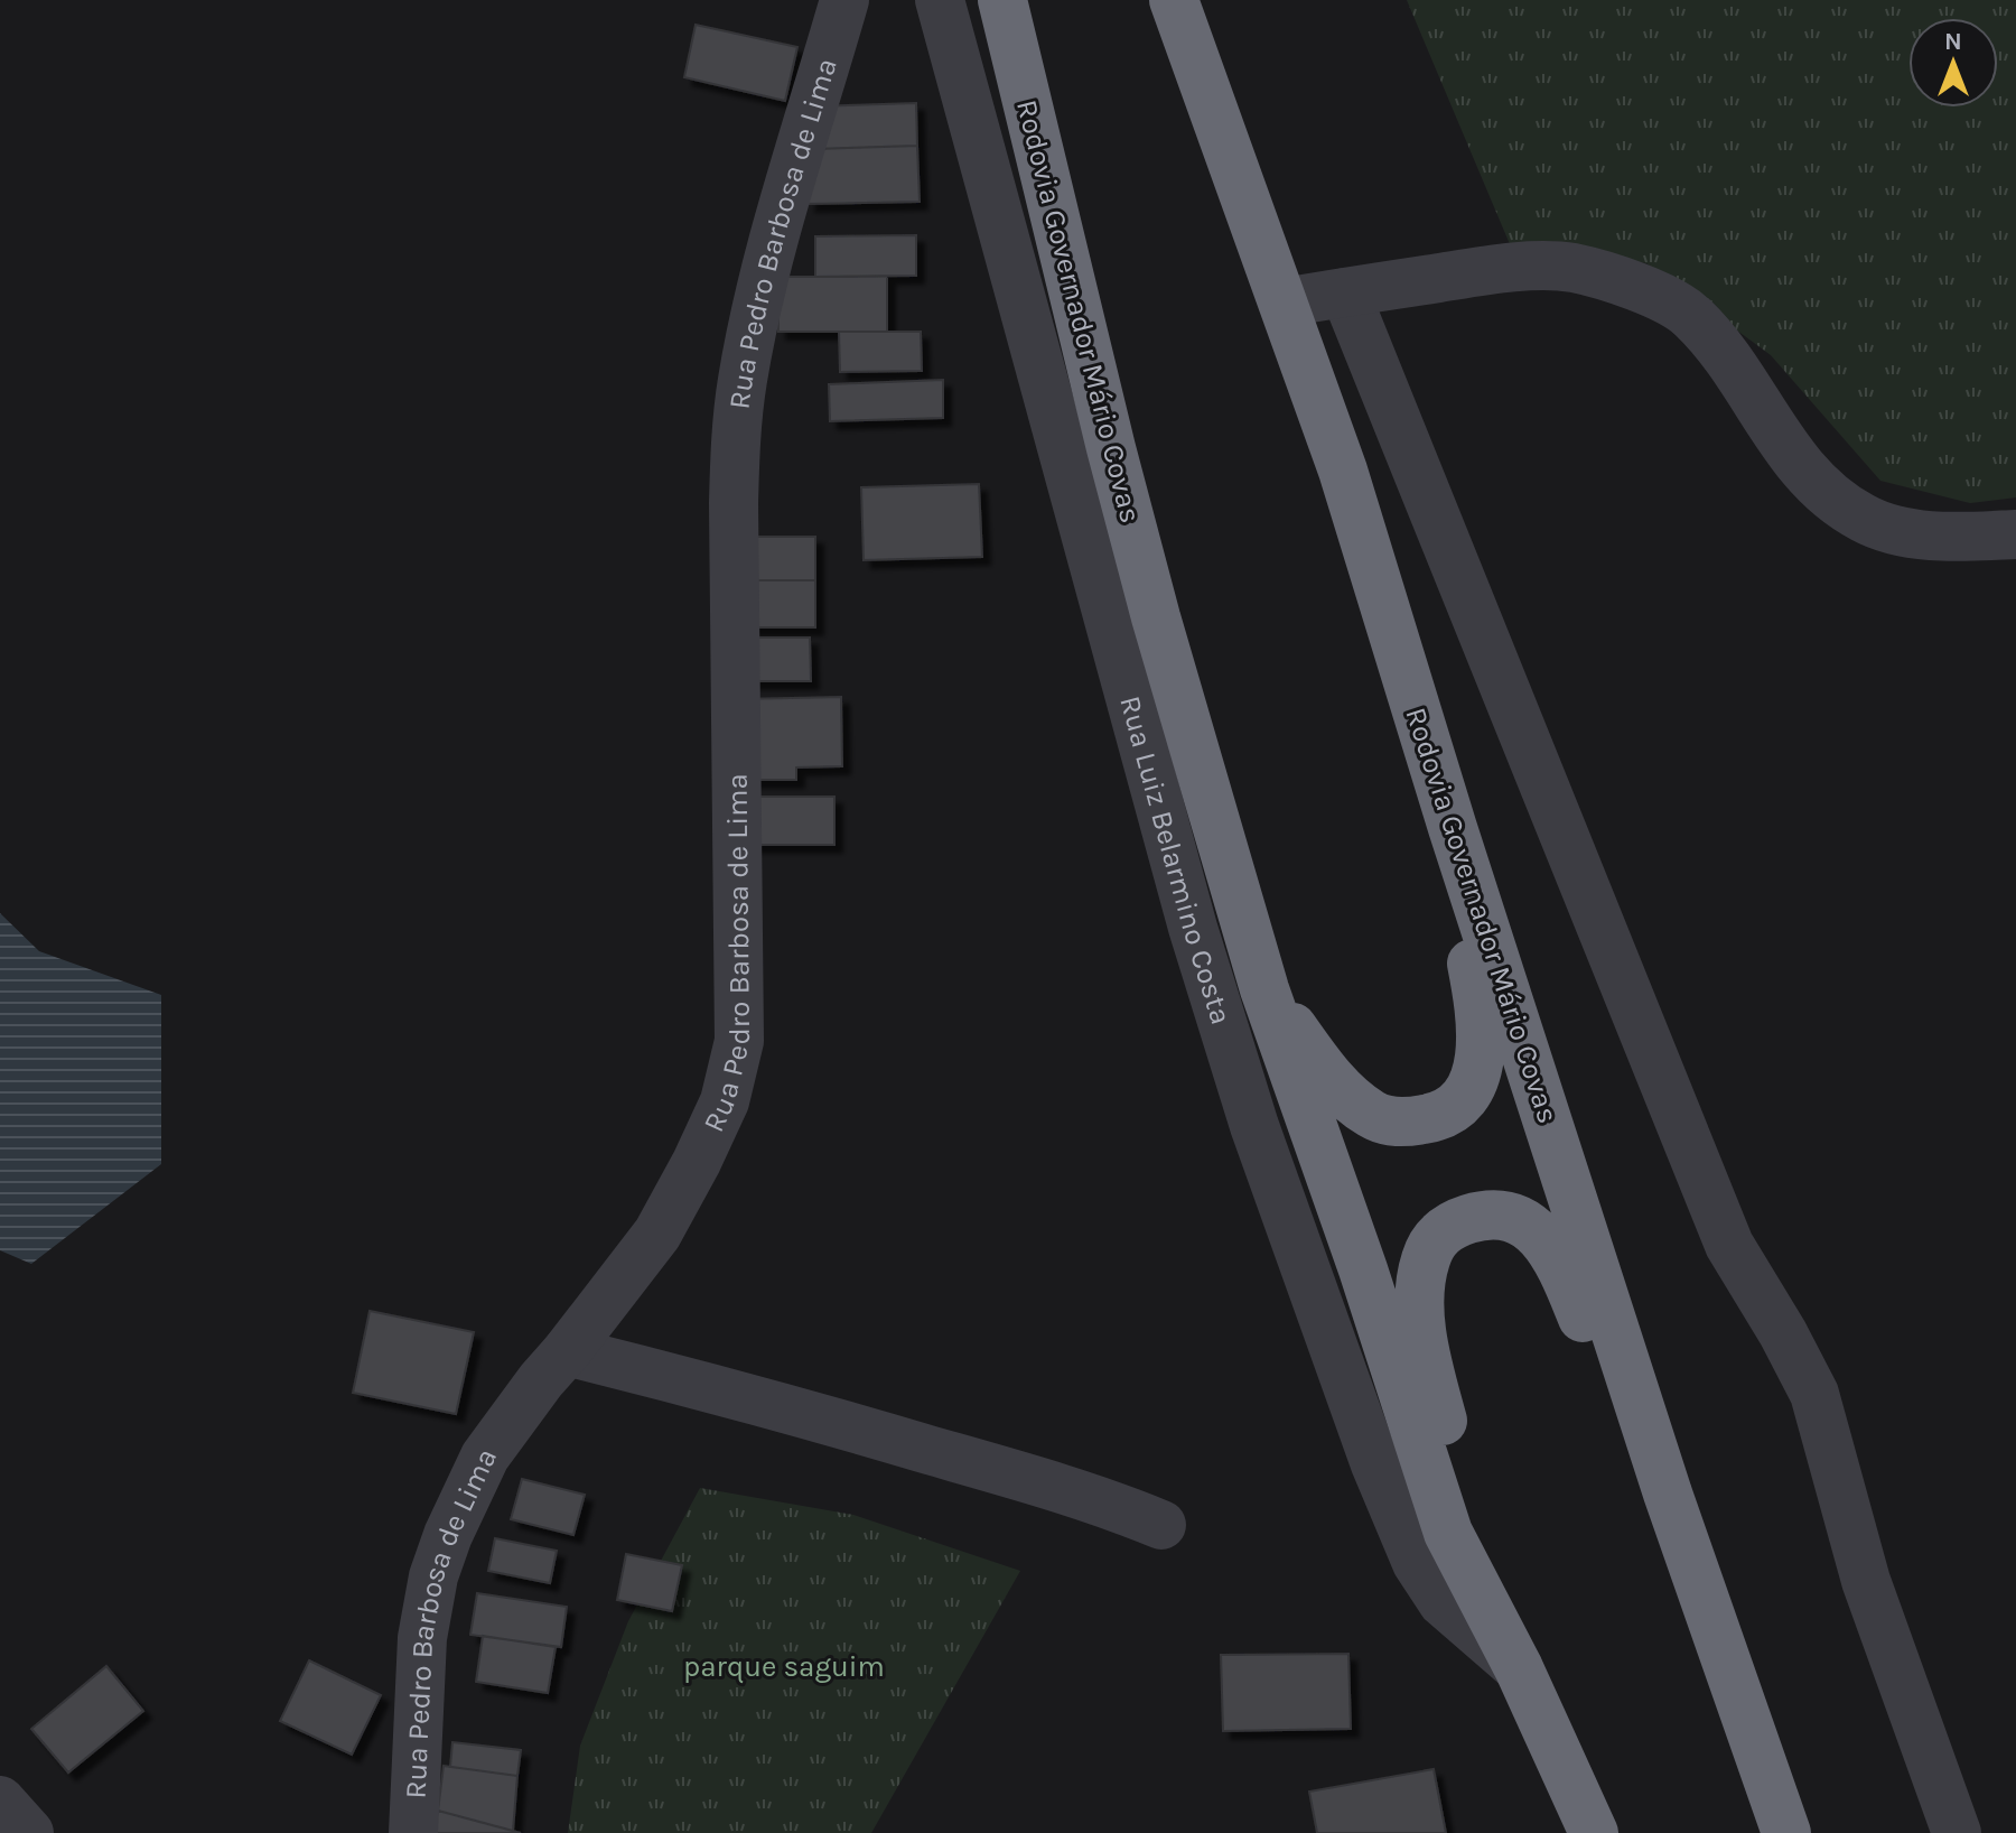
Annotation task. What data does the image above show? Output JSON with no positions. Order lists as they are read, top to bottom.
{
  "streets": {
    "highway": ["Rodovia Governador Mário Covas"],
    "street": ["Rua Pedro Barbosa de Lima", "Rua Luiz Belarmino Costa"]
  },
  "crossings": [
    ["Rodovia Governador Mário Covas", "Rua Luiz Belarmino Costa"]
  ],
  "parks": ["parque saguim"],
  "north": "top"
}
